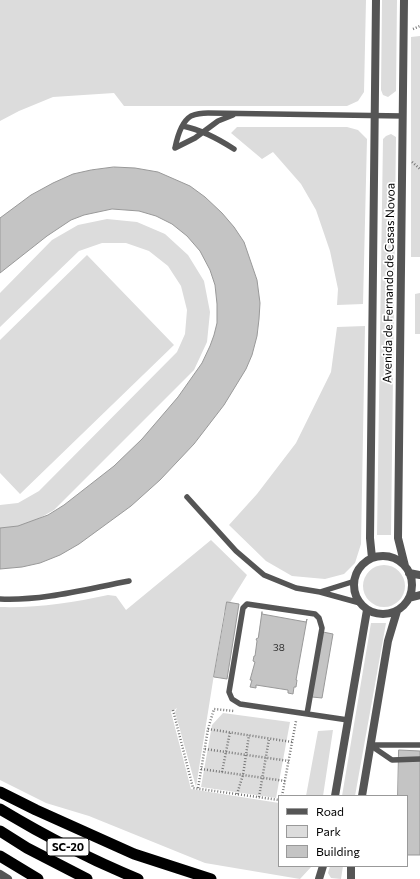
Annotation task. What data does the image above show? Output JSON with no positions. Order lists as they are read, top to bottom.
{
  "streets": {
    "highway": ["SC-20"],
    "street": ["Avenida de Fernando de Casas Novoa"]
  },
  "house_numbers": ["38"],
  "legend": ["Road", "Park", "Building"]
}
